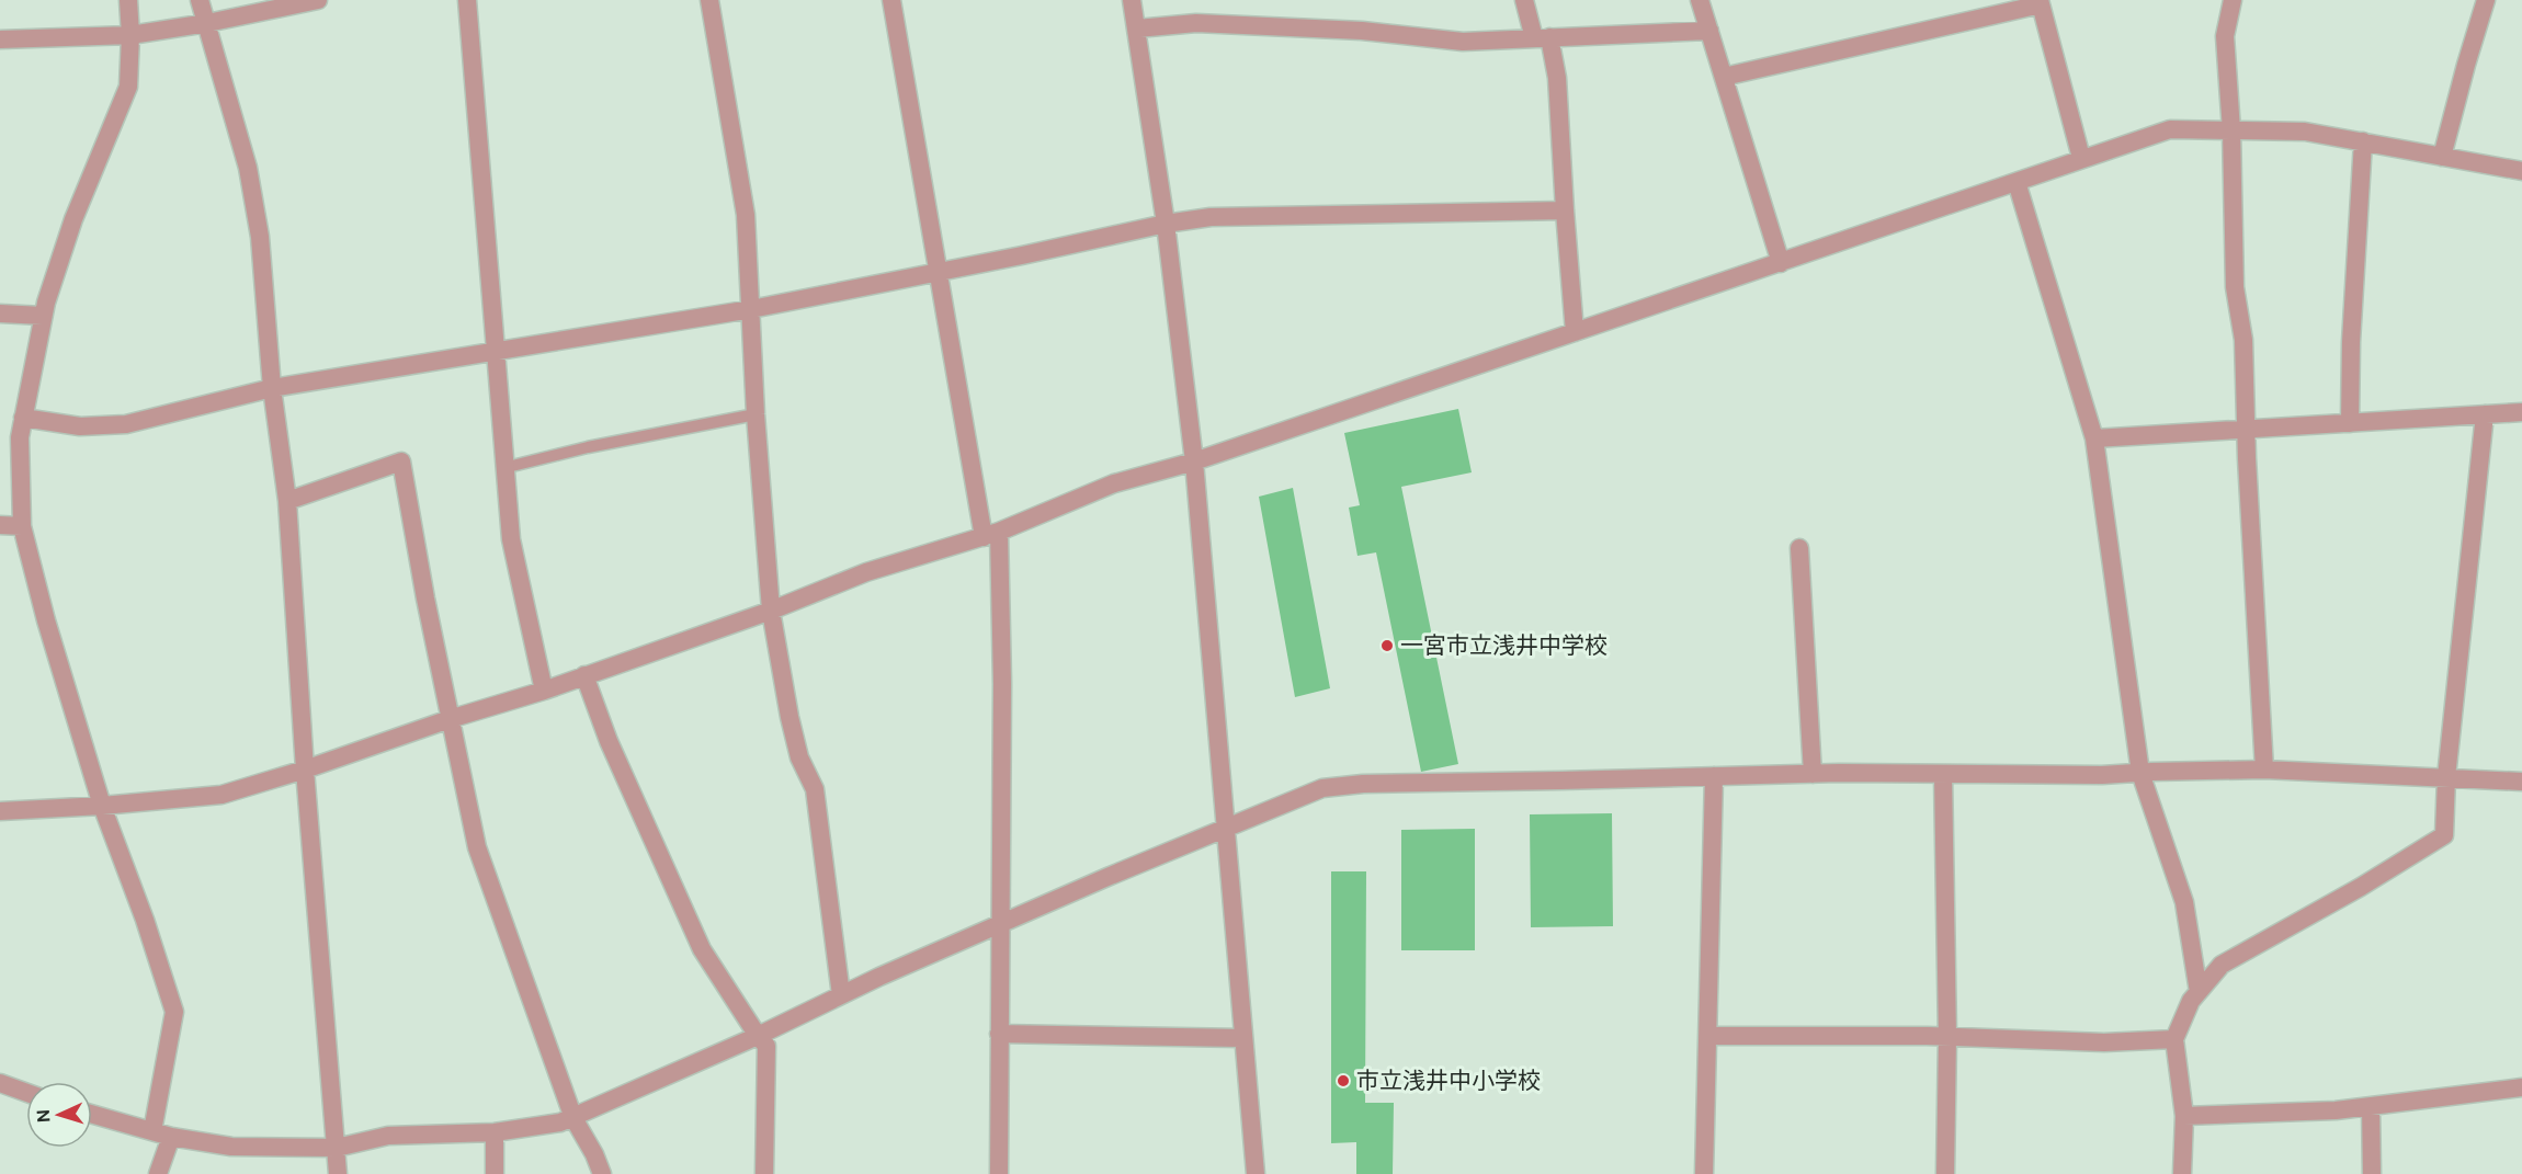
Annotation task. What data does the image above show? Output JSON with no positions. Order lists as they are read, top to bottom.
{
  "places": ["一宮市立浅井中学校", "市立浅井中小学校"],
  "north": "left"
}
